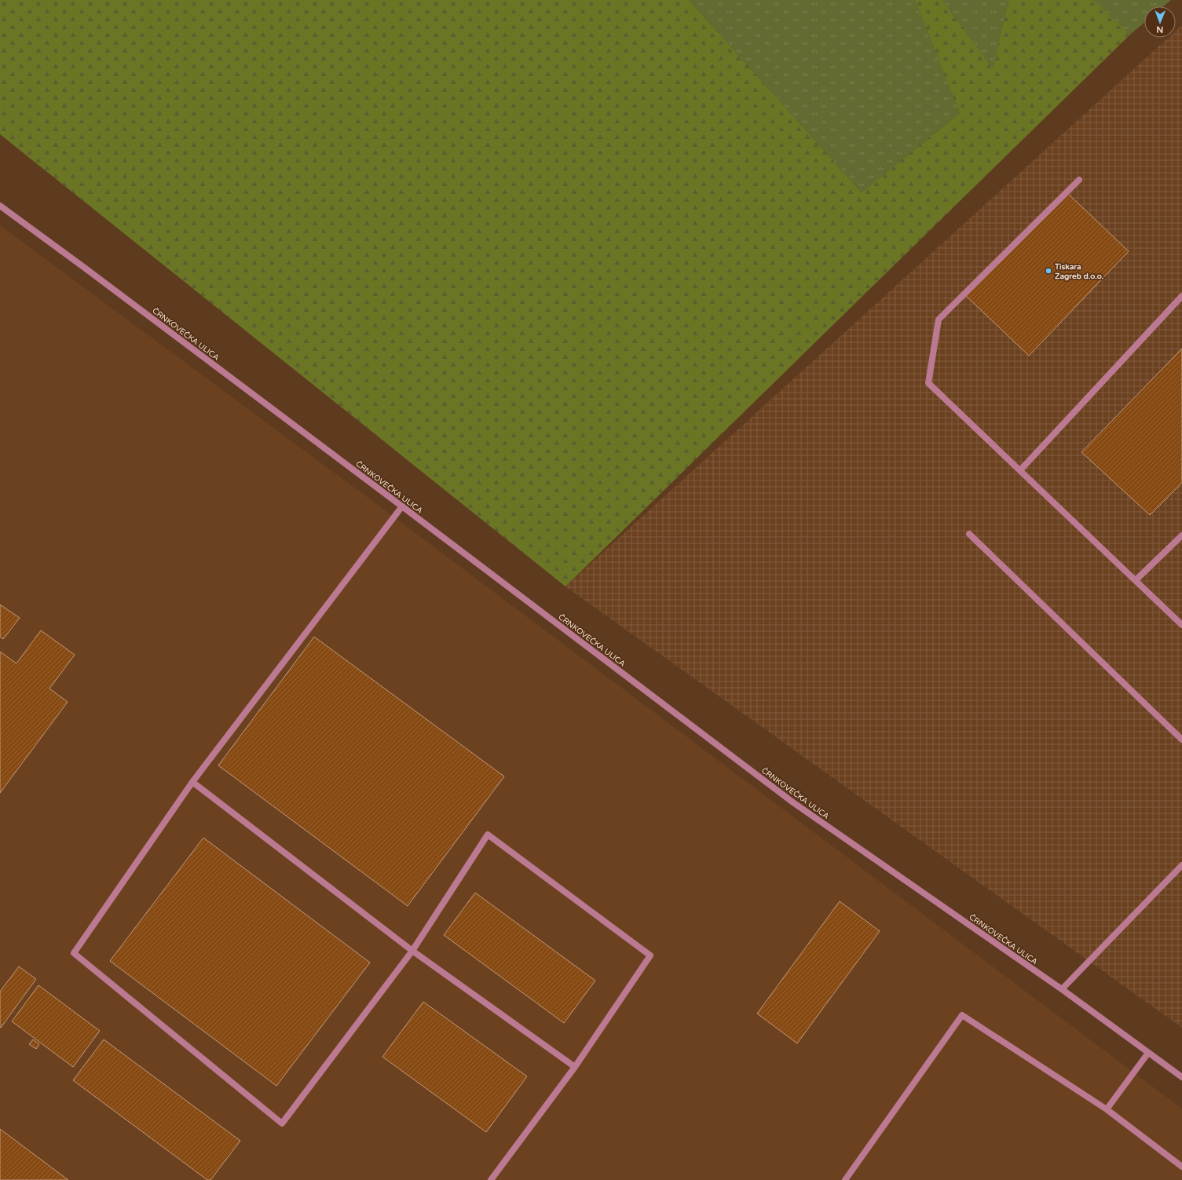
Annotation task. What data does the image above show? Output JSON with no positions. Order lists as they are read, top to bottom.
{
  "streets": {
    "street": ["ČRNKOVEČKA ULICA"]
  },
  "places": ["Tiskara Zagreb d.o.o."],
  "north": "bottom"
}
